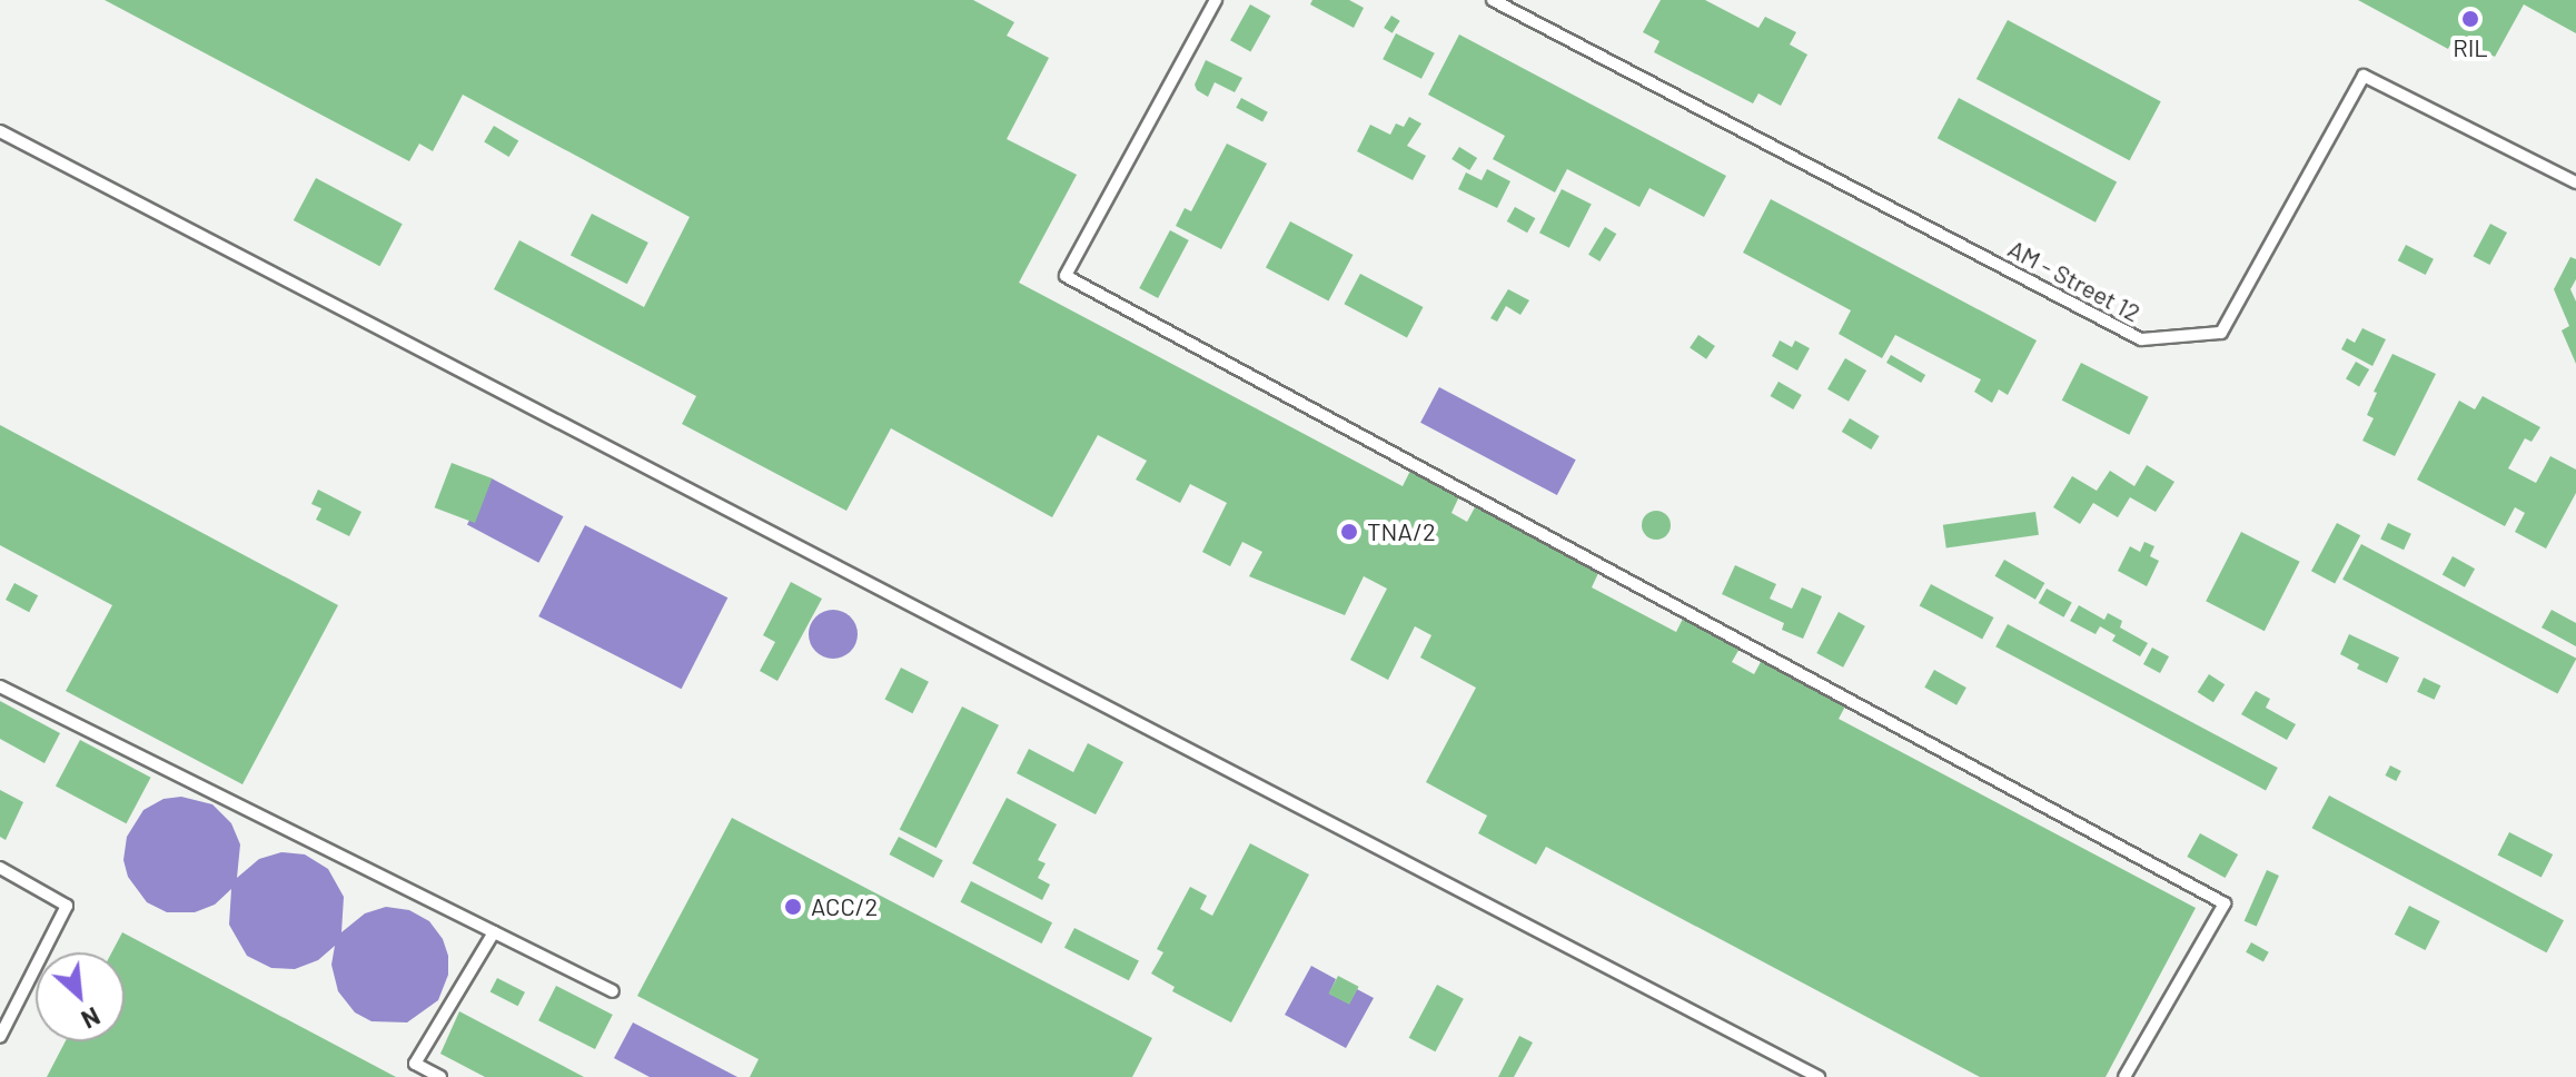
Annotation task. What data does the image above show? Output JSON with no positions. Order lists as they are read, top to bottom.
{
  "streets": {
    "lane": ["AM - Street 12"]
  },
  "places": ["RIL", "TNA/2", "ACC/2"],
  "north": "bottom right"
}
